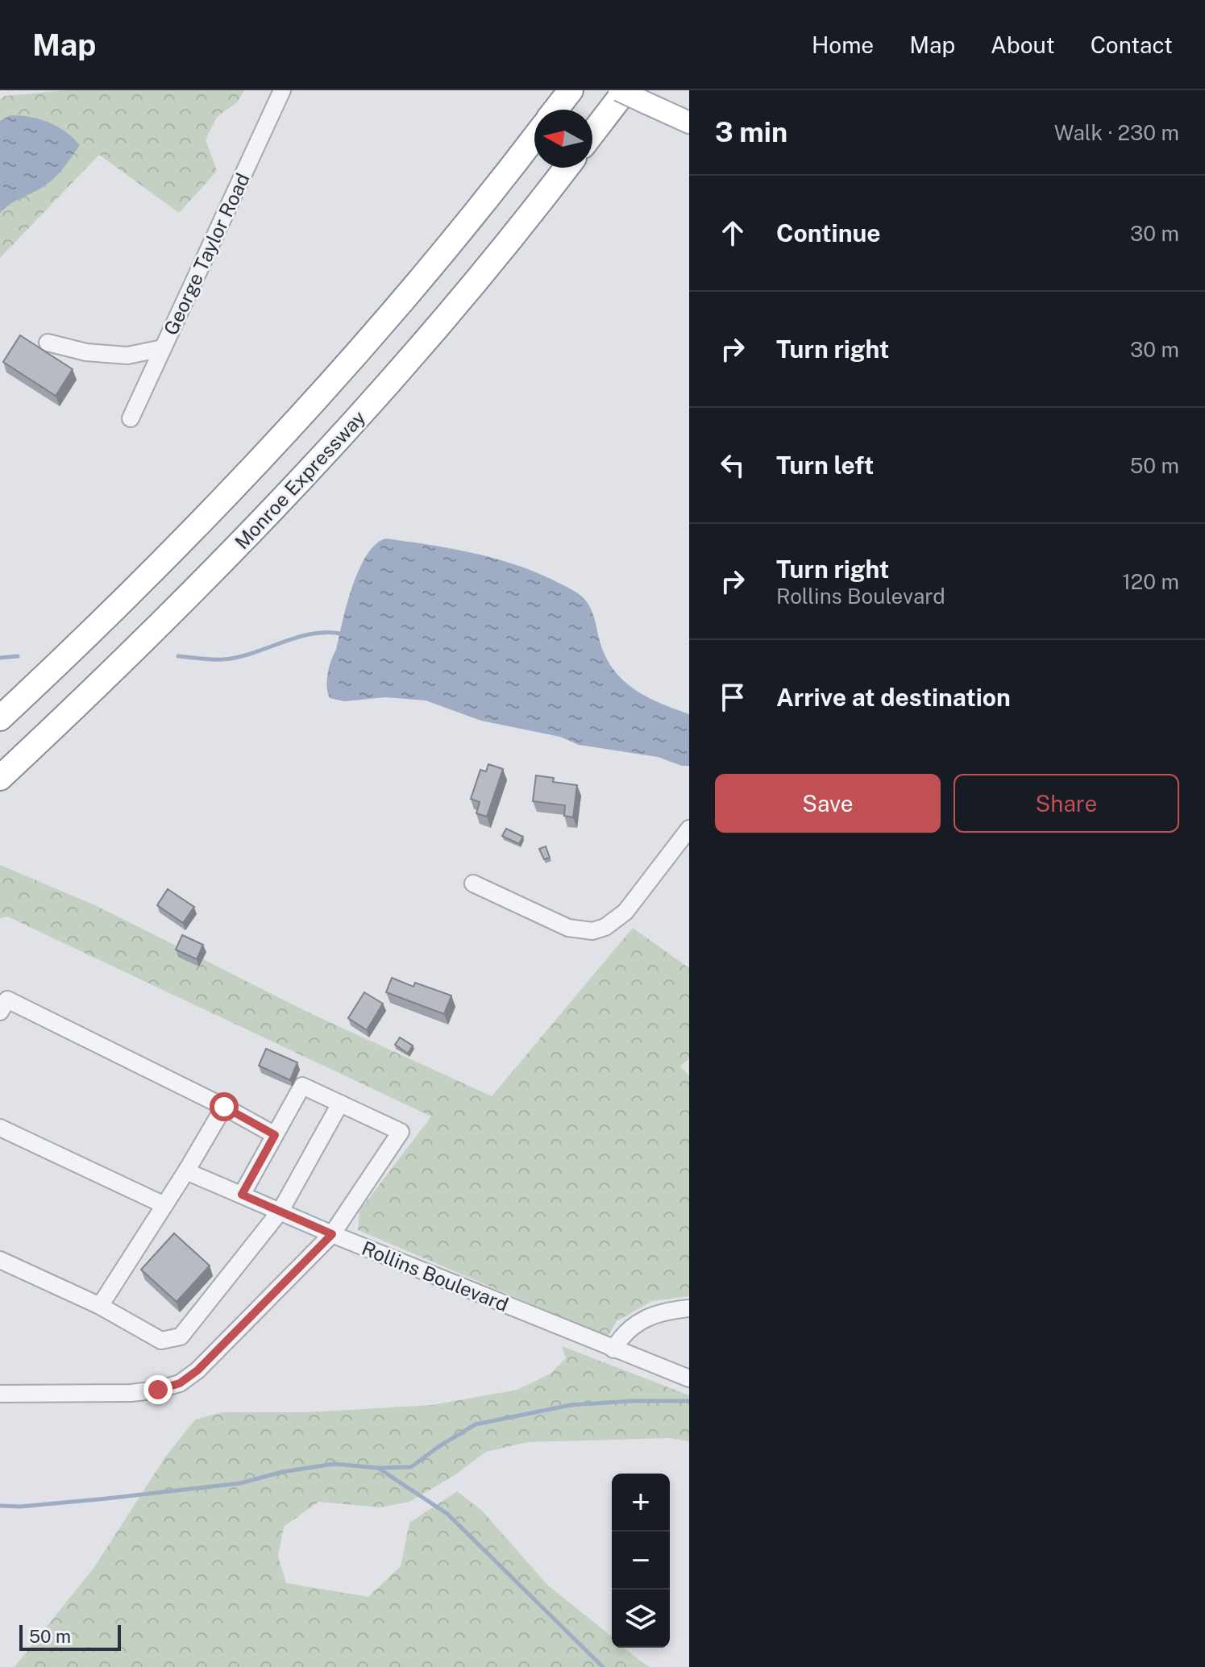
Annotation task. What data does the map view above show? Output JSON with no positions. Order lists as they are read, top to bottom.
{
  "streets": {
    "highway": ["Monroe Expressway"],
    "street": ["George Taylor Road", "Rollins Boulevard"]
  },
  "scale_bar": "50 m",
  "north": "left",
  "page": {
    "header": "Map",
    "nav": [
      "Home",
      "Map",
      "About",
      "Contact"
    ],
    "heading": ["3 min", "Walk · 230 m"],
    "list": [
      ["Continue", "30 m"],
      ["Turn right", "30 m"],
      ["Turn left", "50 m"],
      ["Turn right", "Rollins Boulevard", "120 m"],
      "Arrive at destination"
    ],
    "buttons": ["Save", "Share"],
    "map_buttons": ["+", "−"],
    "scale": "50 m"
  }
}
